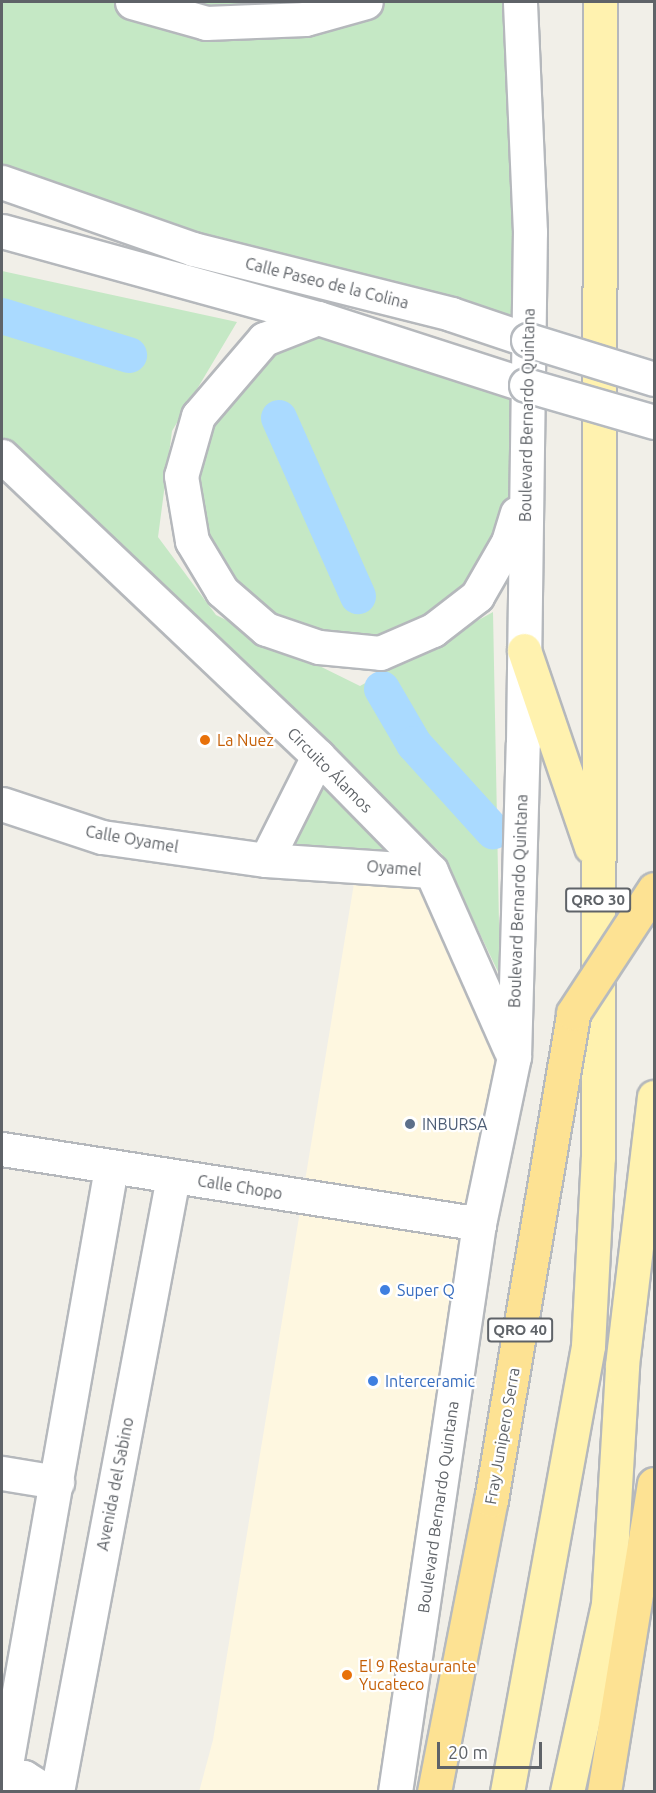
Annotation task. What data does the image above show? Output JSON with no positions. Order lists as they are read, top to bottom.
{
  "streets": {
    "highway": ["QRO 40", "Fray Junipero Serra"],
    "main road": ["QRO 30"],
    "street": [
      "Calle Paseo de la Colina",
      "Boulevard Bernardo Quintana",
      "Circuito Álamos",
      "Calle Oyamel",
      "Oyamel",
      "Calle Chopo",
      "Avenida del Sabino"
    ]
  },
  "crossings": [
    ["Boulevard Bernardo Quintana", "Circuito Álamos"],
    ["Boulevard Bernardo Quintana", "Calle Chopo"],
    ["Circuito Álamos", "Oyamel"],
    ["Calle Oyamel", "Oyamel"],
    ["Calle Chopo", "Avenida del Sabino"]
  ],
  "places": [
    "La Nuez",
    "INBURSA",
    "Super Q",
    "Interceramic",
    "El 9 Restaurante Yucateco"
  ],
  "scale_bar": "20 m"
}
